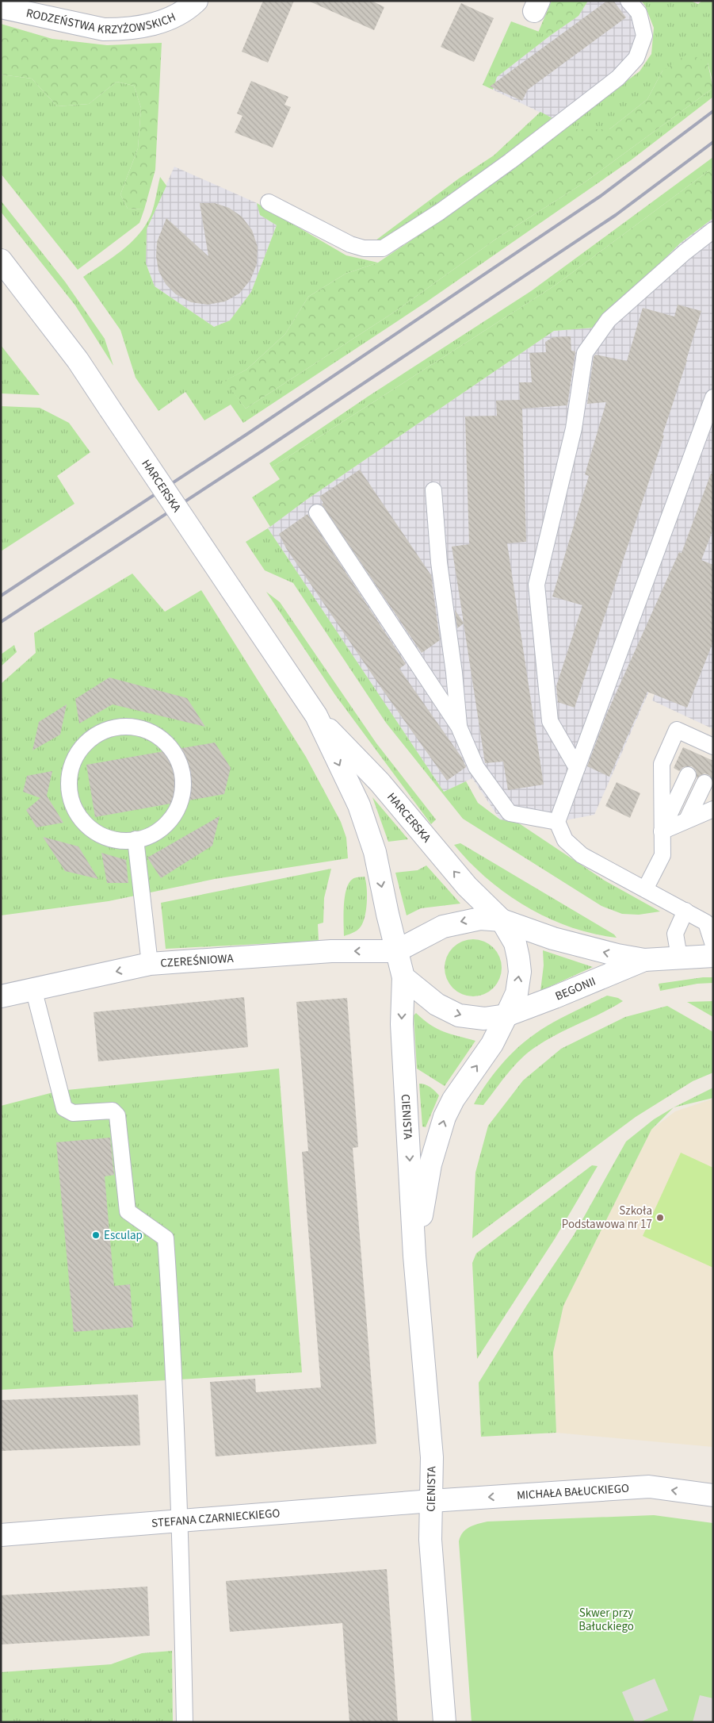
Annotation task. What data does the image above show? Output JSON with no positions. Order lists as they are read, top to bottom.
{
  "streets": {
    "street": [
      "RODZEŃSTWA KRZYŻOWSKICH",
      "HARCERSKA",
      "CZEREŚNIOWA",
      "BEGONII",
      "CIENISTA",
      "MICHAŁA BAŁUCKIEGO",
      "STEFANA CZARNIECKIEGO"
    ]
  },
  "crossings": [
    ["HARCERSKA", "CZEREŚNIOWA"],
    ["HARCERSKA", "BEGONII"],
    ["HARCERSKA", "CIENISTA"],
    ["CZEREŚNIOWA", "BEGONII"],
    ["CZEREŚNIOWA", "CIENISTA"],
    ["BEGONII", "CIENISTA"],
    ["CIENISTA", "MICHAŁA BAŁUCKIEGO"],
    ["CIENISTA", "STEFANA CZARNIECKIEGO"],
    ["MICHAŁA BAŁUCKIEGO", "STEFANA CZARNIECKIEGO"]
  ],
  "one_way": ["CZEREŚNIOWA", "BEGONII", "MICHAŁA BAŁUCKIEGO"],
  "parks": ["Skwer przy Bałuckiego"],
  "places": ["Szkoła Podstawowa nr 17", "Esculap"]
}
